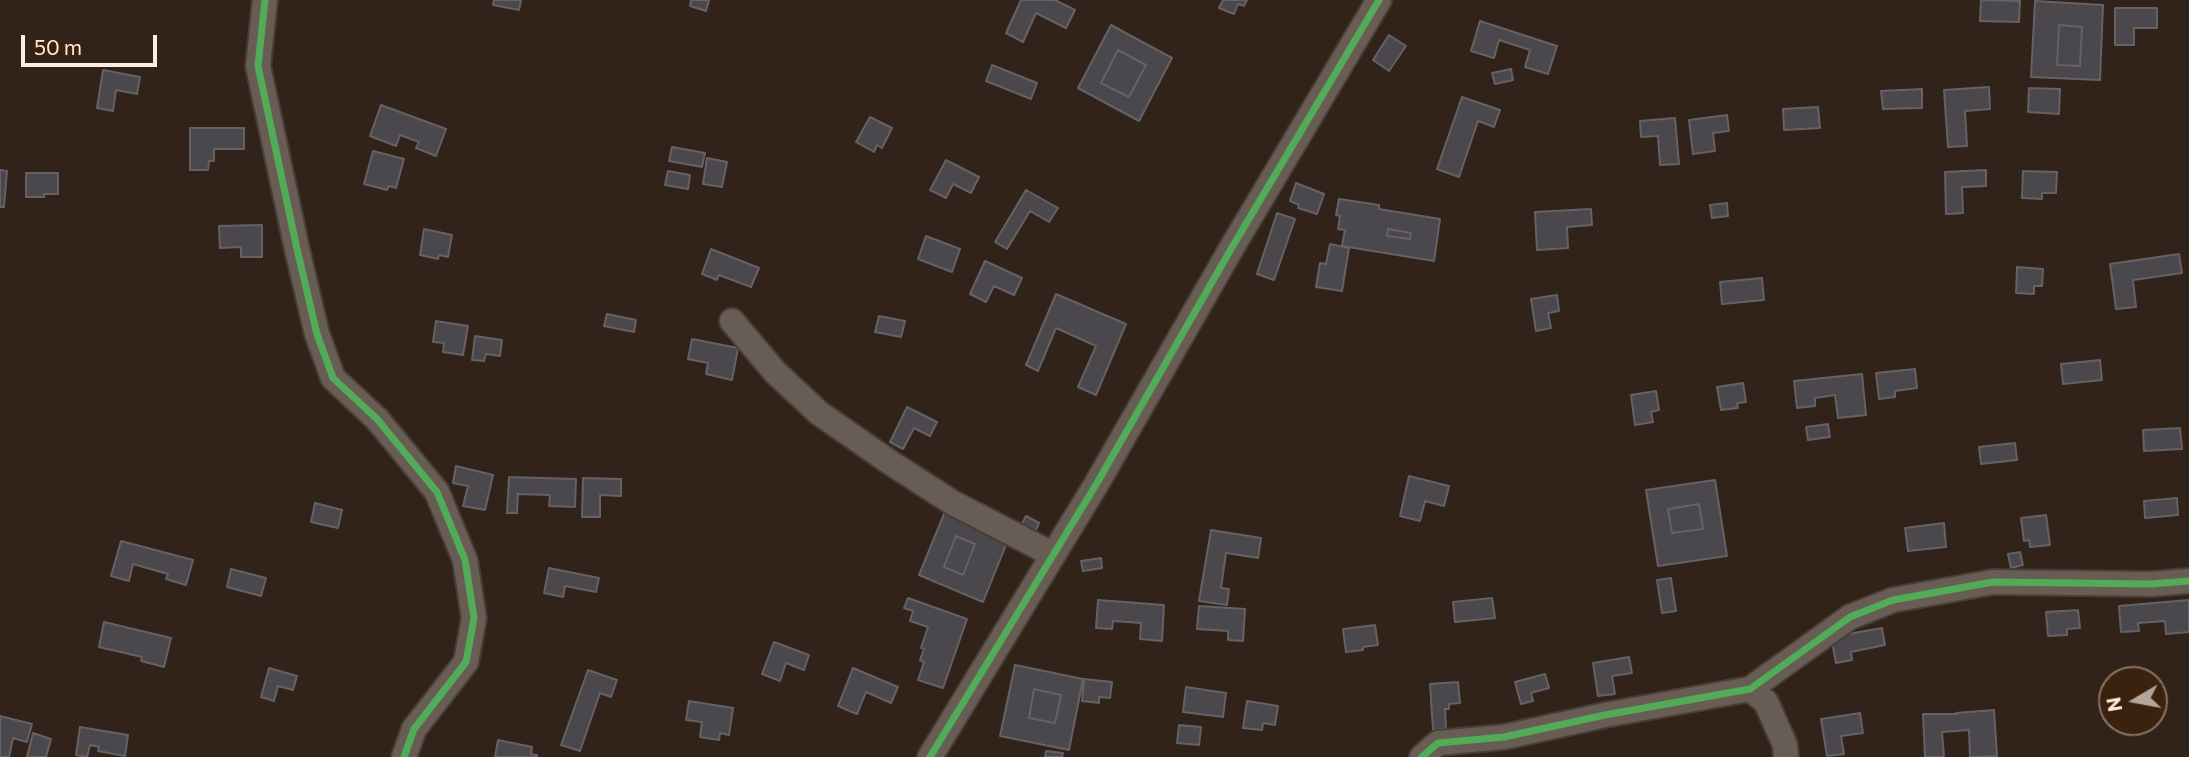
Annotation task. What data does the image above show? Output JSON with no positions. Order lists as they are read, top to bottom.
{
  "scale_bar": "50 m",
  "north": "left"
}
